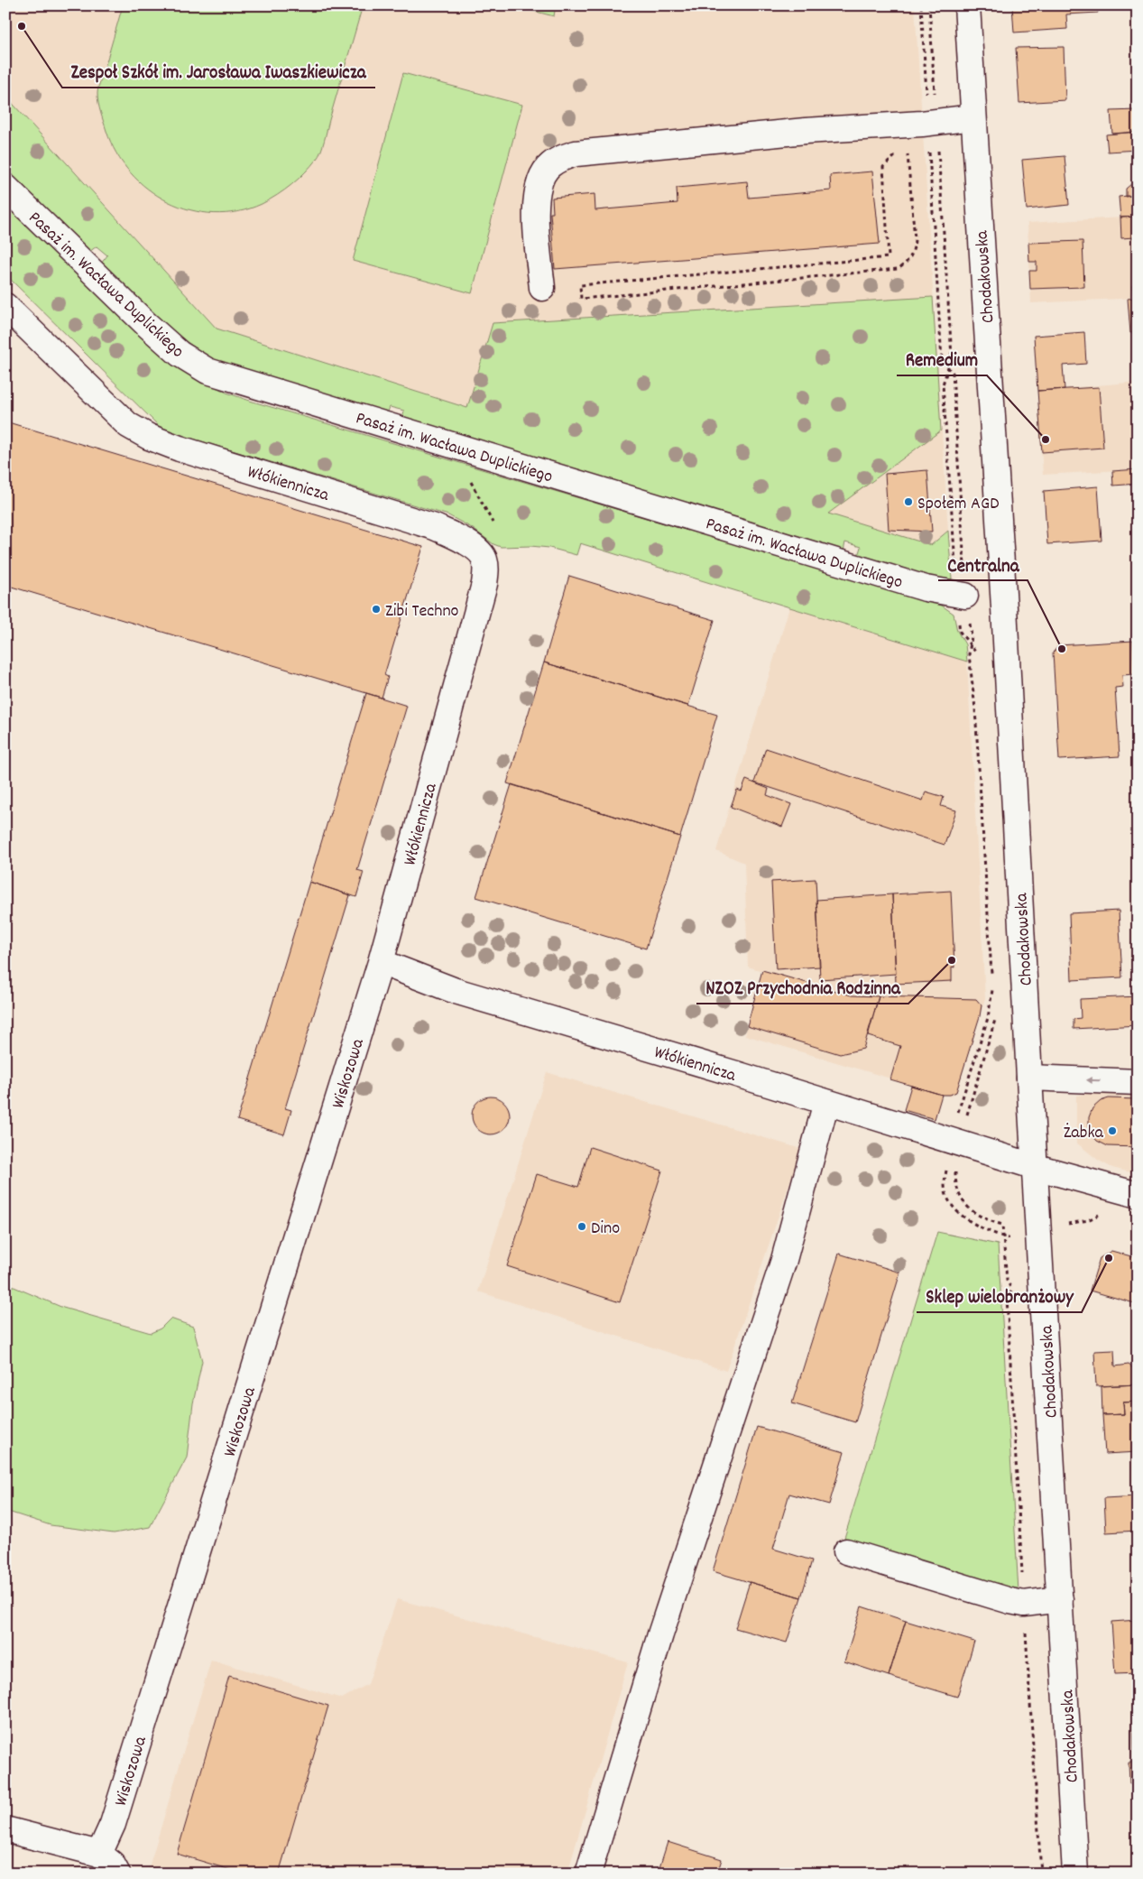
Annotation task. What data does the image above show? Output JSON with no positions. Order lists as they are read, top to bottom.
{
  "streets": {
    "street": [
      "Chodakowska",
      "Pasaż im. Wacława Duplickiego",
      "Włókiennicza",
      "Wiskozowa"
    ]
  },
  "crossings": [
    ["Chodakowska", "Włókiennicza"],
    ["Włókiennicza", "Wiskozowa"]
  ],
  "places": [
    "Zespoł Szkół im. Jarosława Iwaszkiewicza",
    "Remedium",
    "Społem AGD",
    "Zibi Techno",
    "Centralna",
    "NZOZ Przychodnia Rodzinna",
    "Żabka",
    "Dino",
    "Sklep wielobranżowy"
  ]
}
